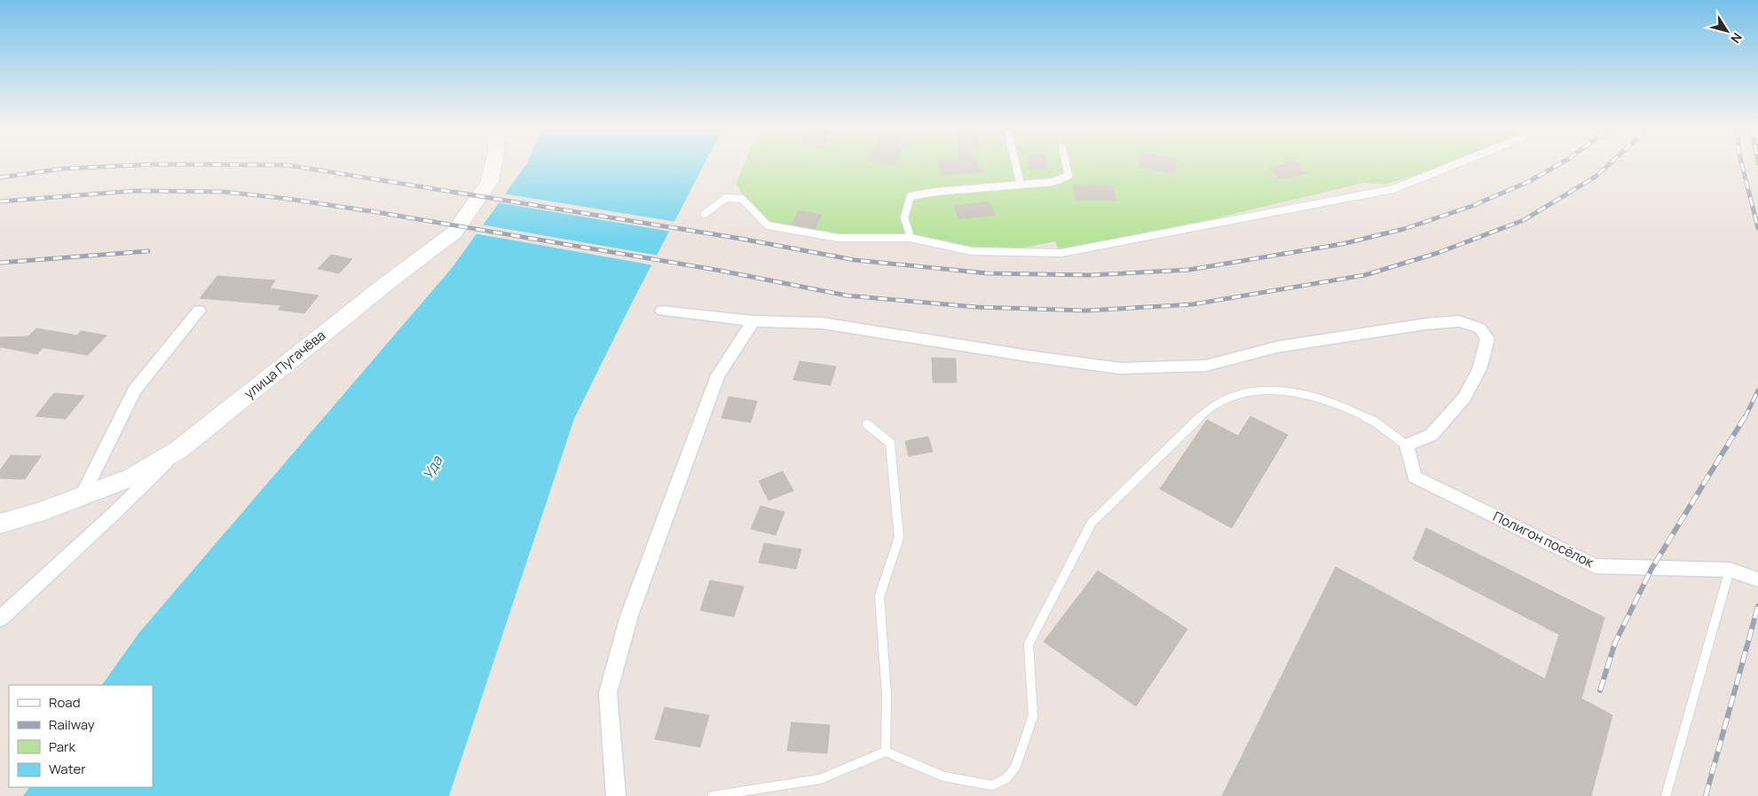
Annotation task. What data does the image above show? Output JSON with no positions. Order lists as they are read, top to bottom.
{
  "streets": {
    "street": ["улица Пугачёва", "Полигон посёлок"]
  },
  "water": ["Уда"],
  "legend": [
    "Road",
    "Railway",
    "Park",
    "Water"
  ],
  "north": "bottom right"
}
